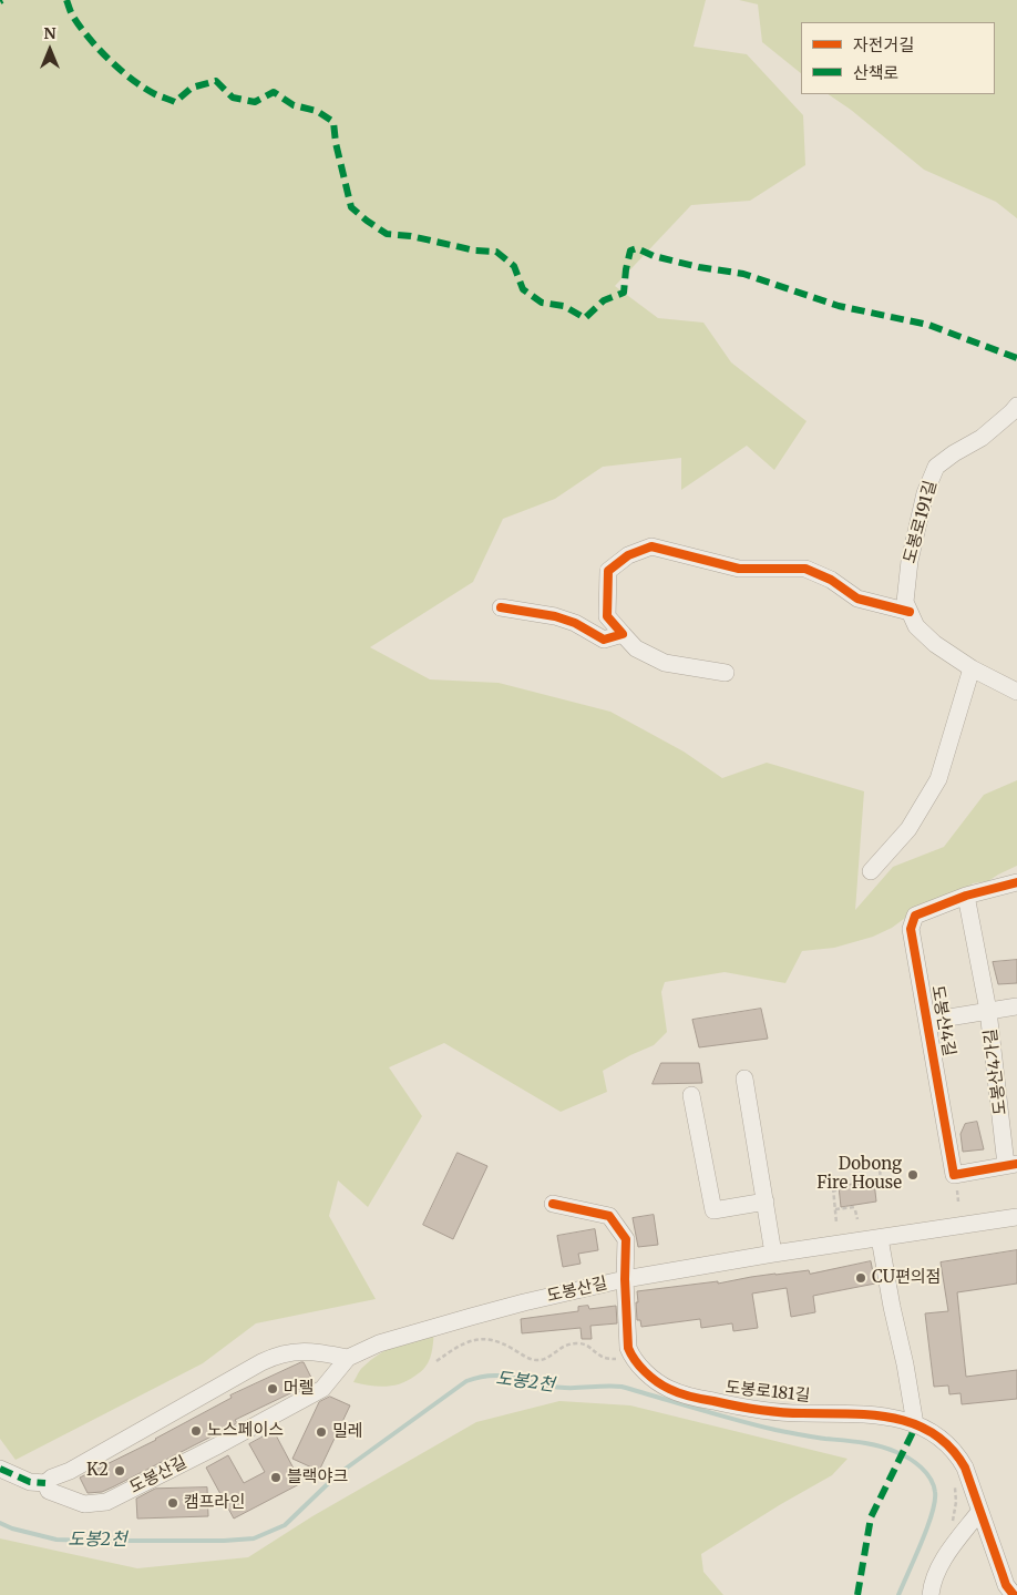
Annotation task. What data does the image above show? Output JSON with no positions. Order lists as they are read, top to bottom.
{
  "streets": {
    "street": [
      "도봉로191길",
      "도봉산4길",
      "도봉산4가길",
      "도봉산길",
      "도봉로181길"
    ]
  },
  "crossings": [
    ["도봉산4길", "도봉산4가길"],
    ["도봉산길", "도봉로181길"]
  ],
  "water": ["도봉2천"],
  "places": [
    "Dobong Fire House",
    "CU편의점",
    "머렐",
    "노스페이스",
    "밀레",
    "K2",
    "블랙야크",
    "캠프라인"
  ],
  "legend": ["자전거길", "산책로"],
  "north": "top"
}
